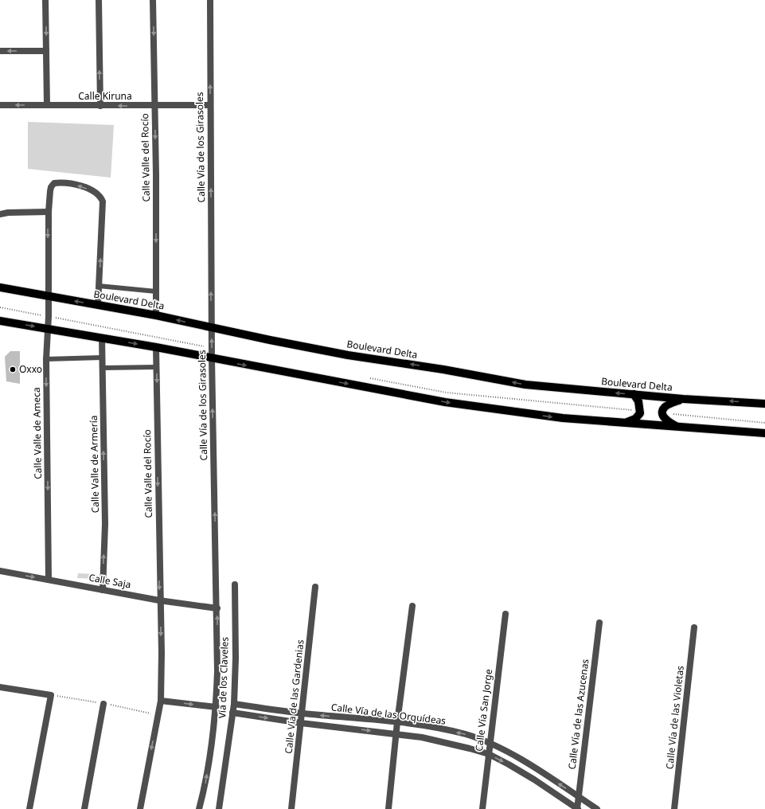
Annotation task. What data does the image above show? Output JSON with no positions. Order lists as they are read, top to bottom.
{
  "streets": {
    "main road": ["Boulevard Delta"],
    "street": [
      "Calle Kiruna",
      "Calle Vía de los Girasoles",
      "Calle Valle del Rocío",
      "Calle Valle de Ameca",
      "Calle Valle de Armería",
      "Calle Saja",
      "Vía de los Claveles",
      "Calle Vía de las Gardenias",
      "Calle Vía San Jorge",
      "Calle Vía de las Orquídeas",
      "Calle Vía de las Azucenas",
      "Calle Vía de las Violetas"
    ]
  },
  "crossings": [
    ["Calle Kiruna", "Calle Vía de los Girasoles"],
    ["Calle Kiruna", "Calle Valle del Rocío"],
    ["Calle Vía de los Girasoles", "Boulevard Delta"],
    ["Calle Vía de los Girasoles", "Calle Saja"],
    ["Calle Valle del Rocío", "Boulevard Delta"],
    ["Calle Valle del Rocío", "Calle Saja"],
    ["Boulevard Delta", "Calle Valle de Ameca"],
    ["Calle Valle de Ameca", "Calle Saja"],
    ["Calle Valle de Armería", "Calle Saja"],
    ["Vía de los Claveles", "Calle Vía de las Orquídeas"],
    ["Calle Vía de las Gardenias", "Calle Vía de las Orquídeas"],
    ["Calle Vía San Jorge", "Calle Vía de las Orquídeas"],
    ["Calle Vía de las Orquídeas", "Calle Vía de las Azucenas"]
  ],
  "one_way": ["Calle Vía de los Girasoles", "Calle Valle del Rocío", "Calle Valle de Armería"],
  "places": ["Oxxo"]
}
